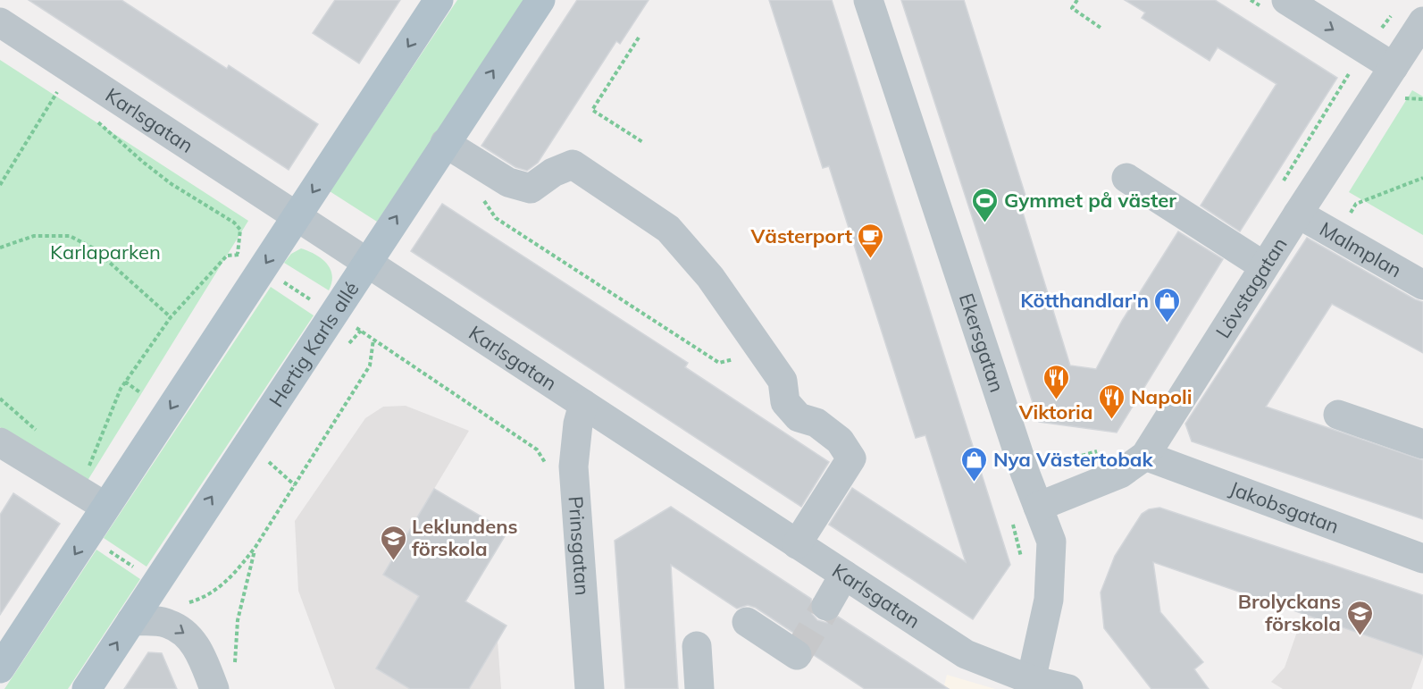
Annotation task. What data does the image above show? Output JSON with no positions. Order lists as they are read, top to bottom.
{
  "streets": {
    "main road": ["Hertig Karls allé"],
    "street": [
      "Karlsgatan",
      "Malmplan",
      "Lövstagatan",
      "Ekersgatan",
      "Jakobsgatan",
      "Prinsgatan"
    ]
  },
  "crossings": [
    ["Karlsgatan", "Ekersgatan"],
    ["Karlsgatan", "Hertig Karls allé"],
    ["Karlsgatan", "Prinsgatan"],
    ["Malmplan", "Lövstagatan"],
    ["Lövstagatan", "Ekersgatan"],
    ["Lövstagatan", "Jakobsgatan"]
  ],
  "parks": ["Karlaparken"],
  "places": {
    "sports": ["Gymmet på väster"],
    "cafe": ["Västerport"],
    "shop": ["Kötthandlar'n", "Nya Västertobak"],
    "restaurant": ["Viktoria", "Napoli"],
    "school or university": ["Leklundens förskola", "Brolyckans förskola"]
  }
}
